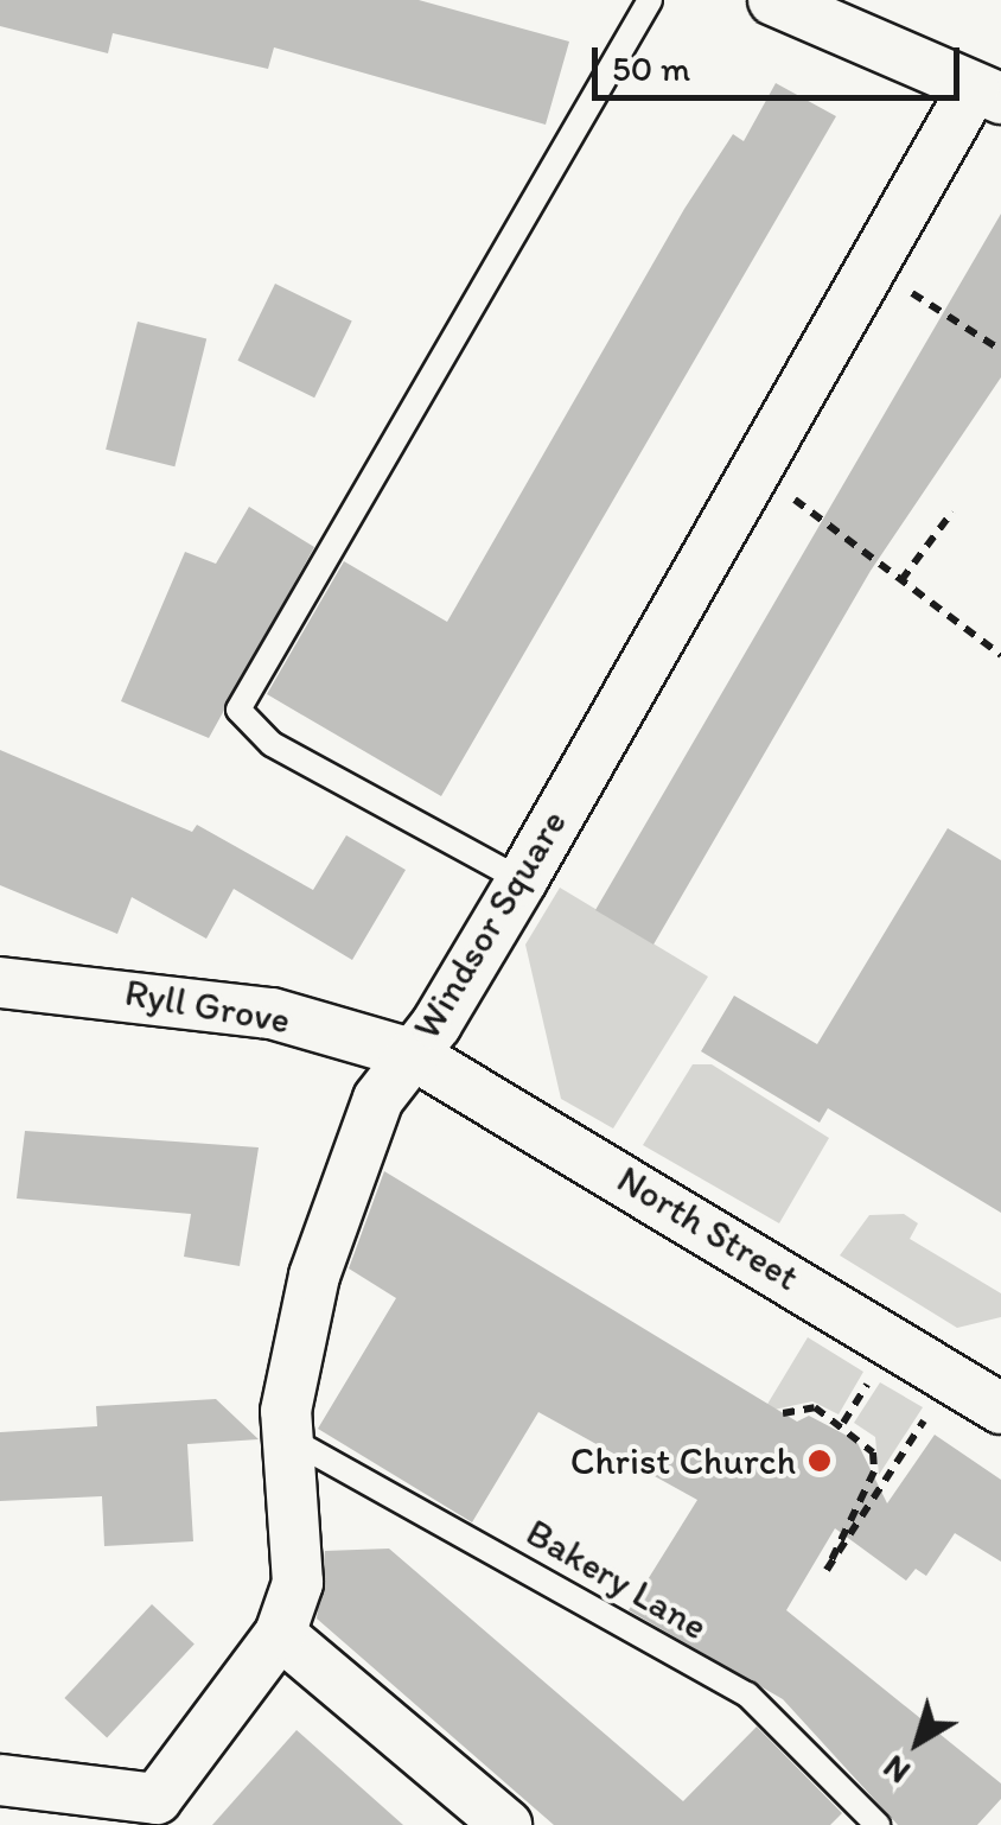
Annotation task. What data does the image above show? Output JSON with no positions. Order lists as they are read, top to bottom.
{
  "streets": {
    "street": ["Windsor Square", "Ryll Grove", "North Street"],
    "lane": ["Bakery Lane"]
  },
  "crossings": [
    ["Windsor Square", "Ryll Grove"],
    ["Windsor Square", "North Street"],
    ["Windsor Square", "Bakery Lane"],
    ["Ryll Grove", "North Street"]
  ],
  "places": ["Christ Church"],
  "scale_bar": "50 m",
  "north": "bottom left"
}
